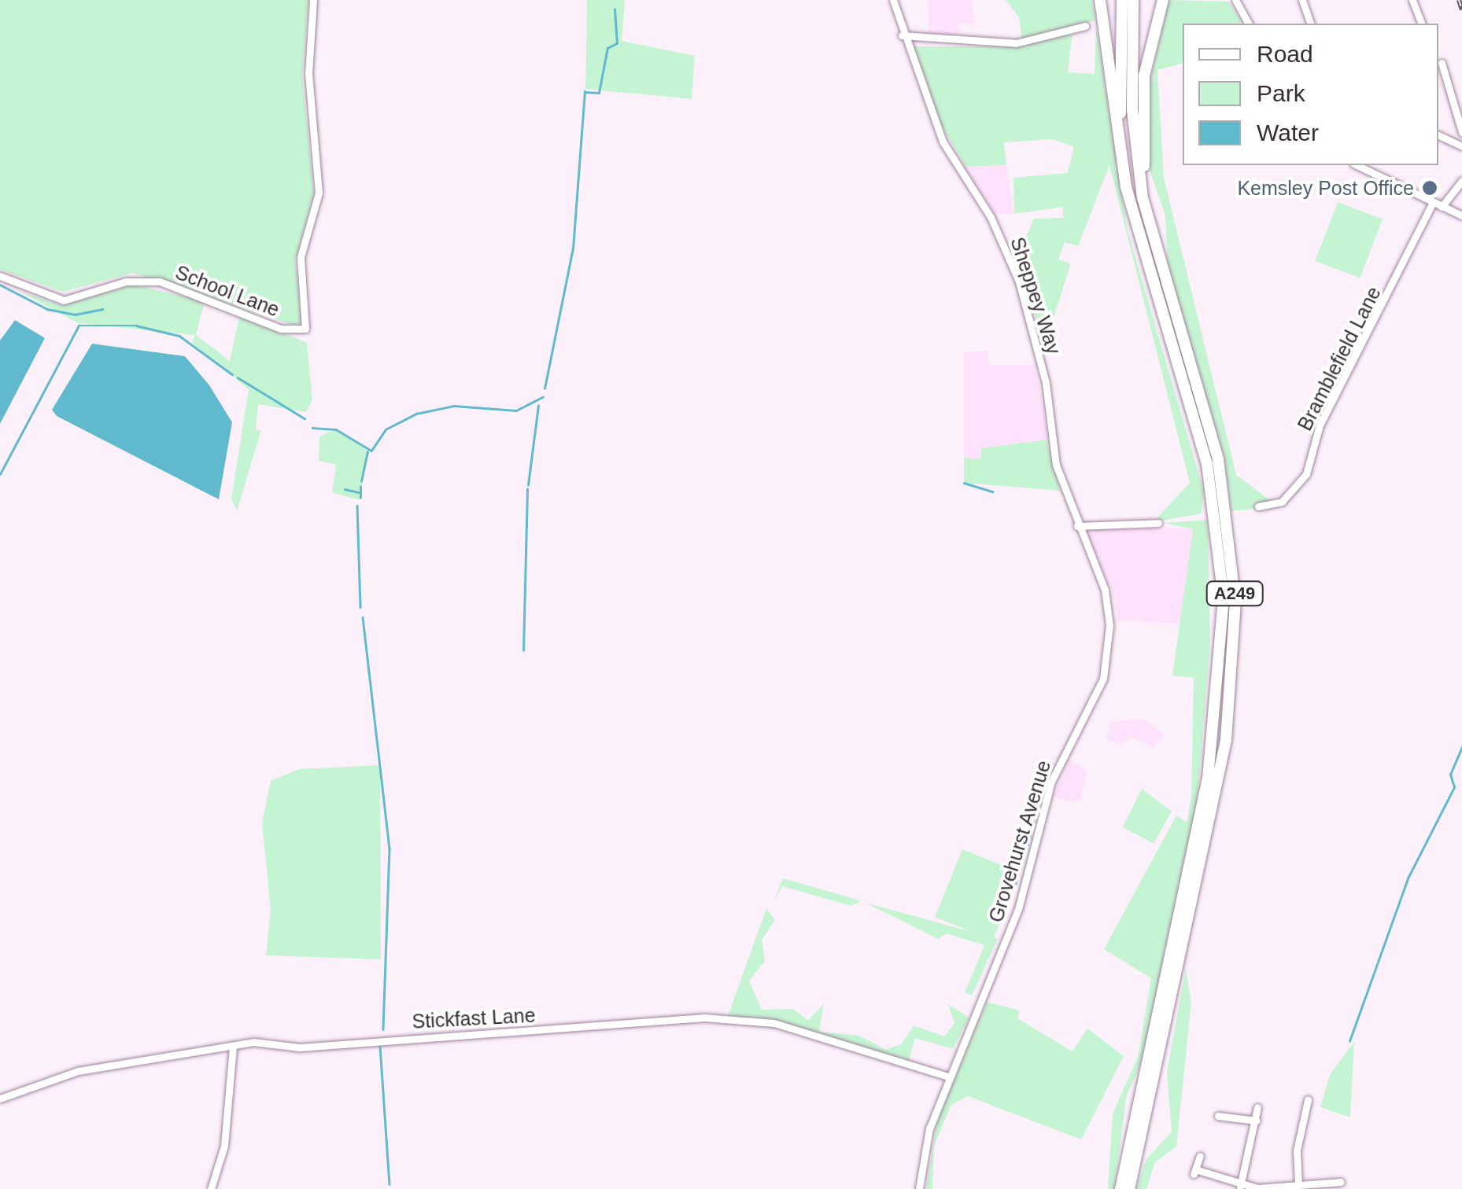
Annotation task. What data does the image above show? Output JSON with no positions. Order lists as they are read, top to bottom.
{
  "streets": {
    "highway": ["A249"],
    "street": [
      "School Lane",
      "Sheppey Way",
      "Bramblefield Lane",
      "Grovehurst Avenue",
      "Stickfast Lane"
    ]
  },
  "crossings": [
    ["Sheppey Way", "Grovehurst Avenue"],
    ["Grovehurst Avenue", "Stickfast Lane"]
  ],
  "places": ["Kemsley Post Office"],
  "legend": ["Road", "Park", "Water"]
}
